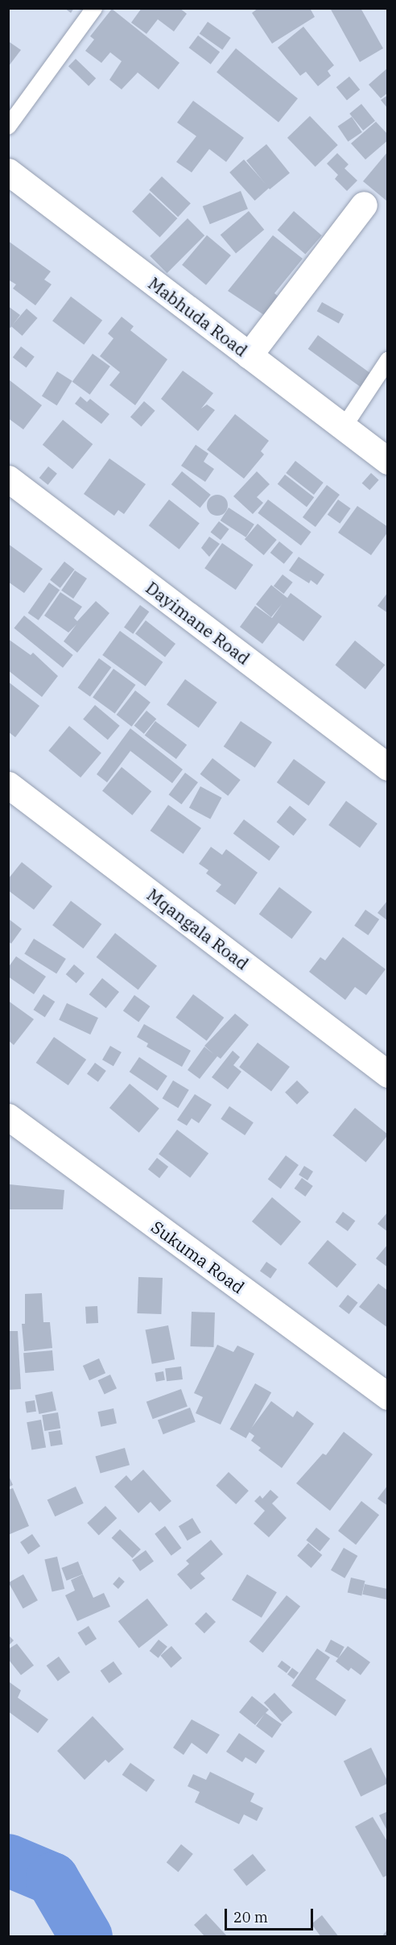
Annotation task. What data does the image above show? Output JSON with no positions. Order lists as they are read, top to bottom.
{
  "streets": {
    "street": [
      "Mabhuda Road",
      "Dayimane Road",
      "Mqangala Road",
      "Sukuma Road"
    ]
  },
  "scale_bar": "20 m"
}
